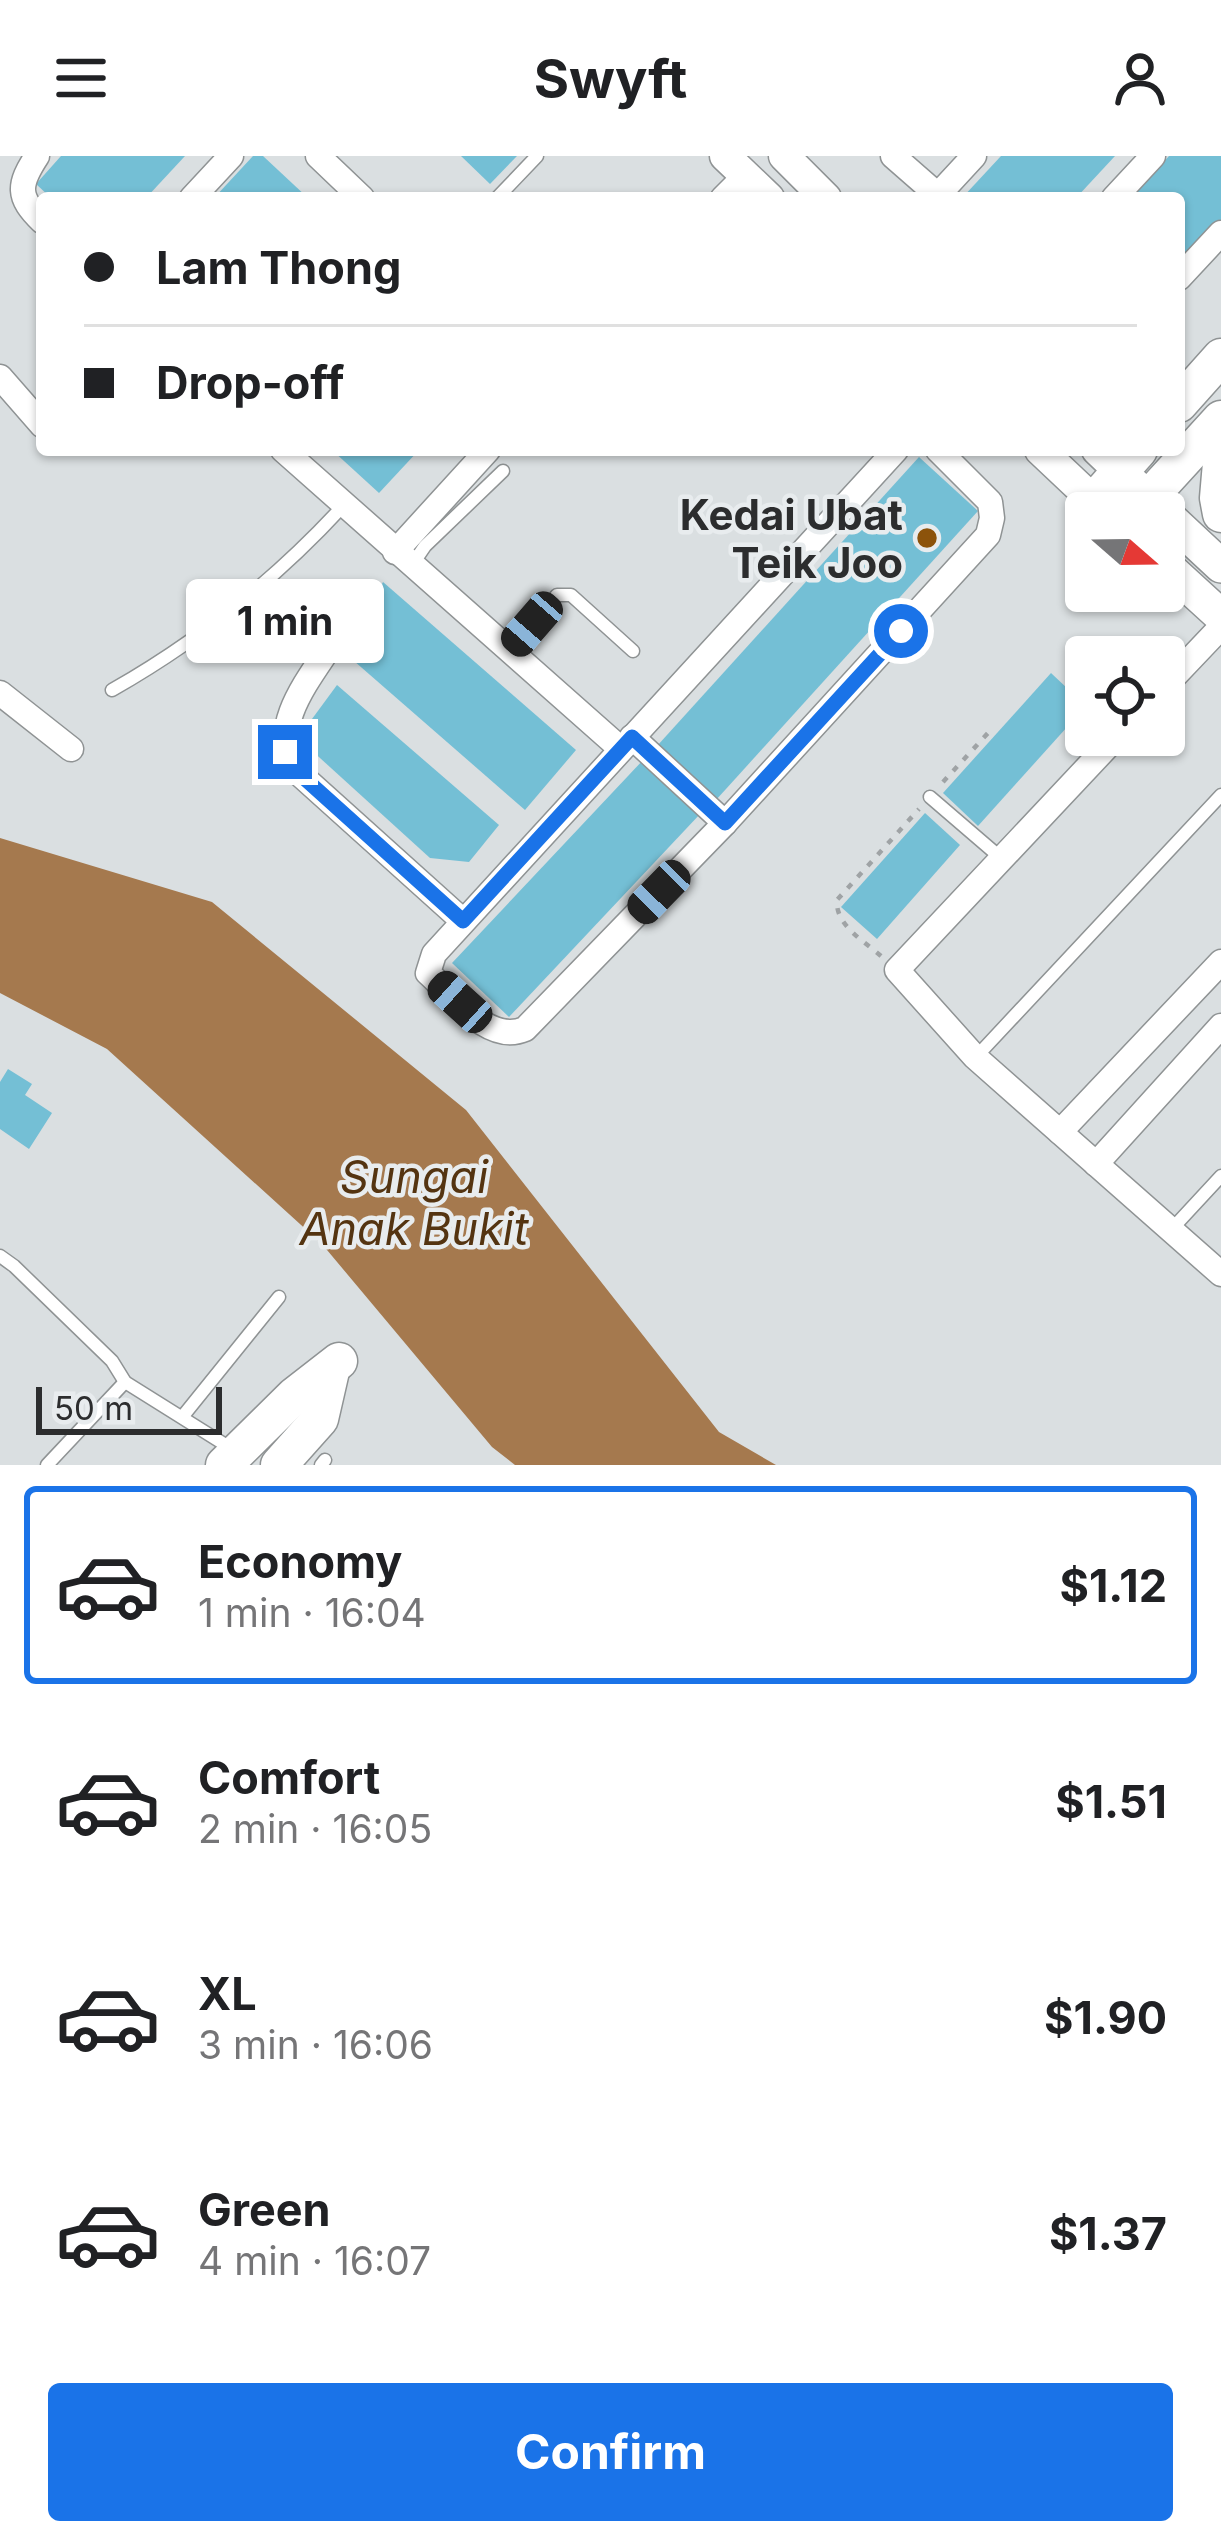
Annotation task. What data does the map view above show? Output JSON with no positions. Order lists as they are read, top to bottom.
{
  "water": ["Sungai Anak Bukit"],
  "places": ["Kedai Ubat Teik Joo"],
  "scale_bar": "50 m",
  "north": "right",
  "page": {
    "header": "Swyft",
    "banner": ["Lam Thong", "Drop-off"],
    "bubble": "1 min",
    "scale": "50 m",
    "list": [
      {
        "name": "Economy",
        "note": "1 min · 16:04",
        "value": "$1.12"
      },
      {
        "name": "Comfort",
        "note": "2 min · 16:05",
        "value": "$1.51"
      },
      {
        "name": "XL",
        "note": "3 min · 16:06",
        "value": "$1.90"
      },
      {
        "name": "Green",
        "note": "4 min · 16:07",
        "value": "$1.37"
      }
    ],
    "buttons": "Confirm"
  }
}
